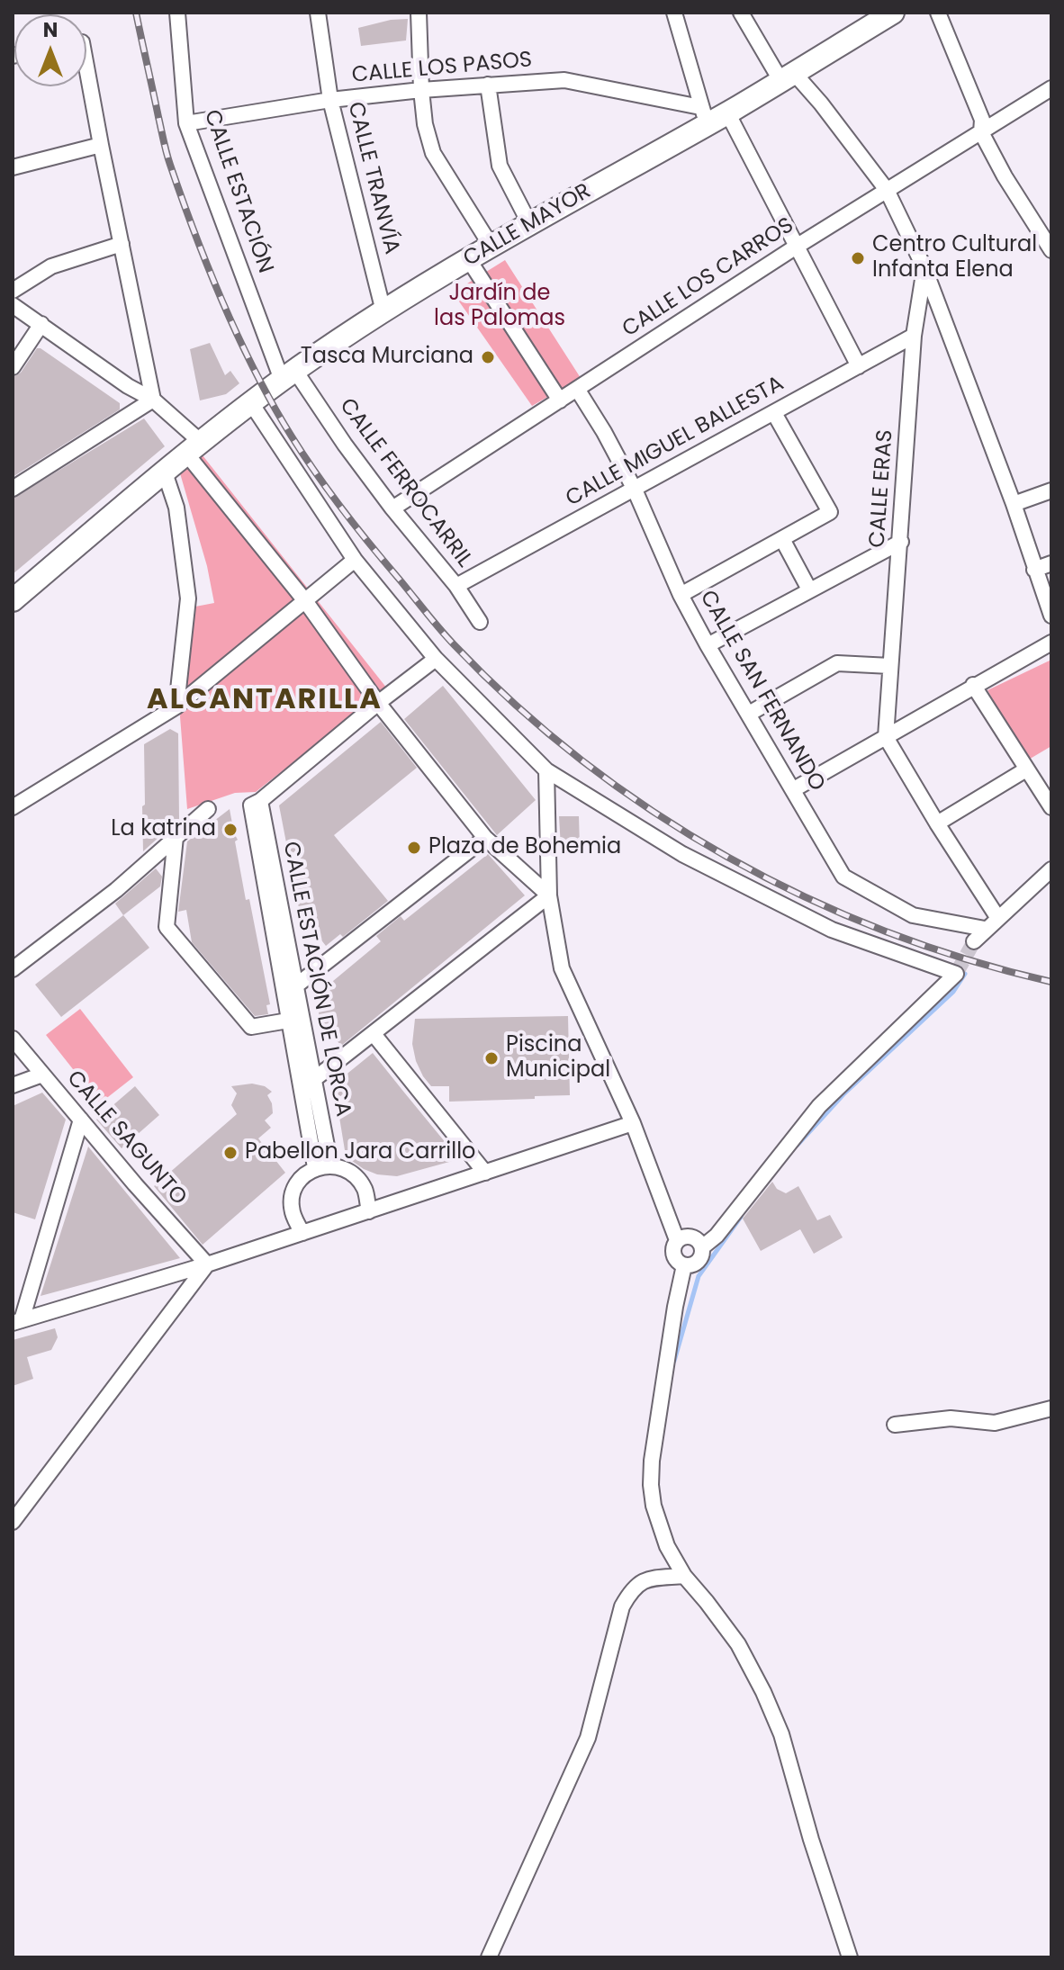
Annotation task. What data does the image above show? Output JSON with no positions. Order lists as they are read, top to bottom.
{
  "streets": {
    "main road": ["CALLE MAYOR"],
    "street": [
      "CALLE LOS PASOS",
      "CALLE TRANVÍA",
      "CALLE ESTACIÓN",
      "CALLE LOS CARROS",
      "CALLE MIGUEL BALLESTA",
      "CALLE FERROCARRIL",
      "CALLE ERAS",
      "CALLE SAN FERNANDO",
      "CALLE ESTACIÓN DE LORCA",
      "CALLE SAGUNTO"
    ]
  },
  "crossings": [
    ["CALLE LOS PASOS", "CALLE TRANVÍA"],
    ["CALLE LOS PASOS", "CALLE ESTACIÓN"],
    ["CALLE LOS PASOS", "CALLE MAYOR"],
    ["CALLE TRANVÍA", "CALLE MAYOR"],
    ["CALLE ESTACIÓN", "CALLE MAYOR"],
    ["CALLE ESTACIÓN", "CALLE FERROCARRIL"],
    ["CALLE MAYOR", "CALLE FERROCARRIL"],
    ["CALLE LOS CARROS", "CALLE FERROCARRIL"],
    ["CALLE LOS CARROS", "CALLE SAN FERNANDO"],
    ["CALLE MIGUEL BALLESTA", "CALLE FERROCARRIL"],
    ["CALLE MIGUEL BALLESTA", "CALLE ERAS"],
    ["CALLE MIGUEL BALLESTA", "CALLE SAN FERNANDO"]
  ],
  "districts": ["ALCANTARILLA"],
  "parks": ["Jardín de las Palomas"],
  "places": [
    "Centro Cultural Infanta Elena",
    "Tasca Murciana",
    "La katrina",
    "Plaza de Bohemia",
    "Piscina Municipal",
    "Pabellon Jara Carrillo"
  ],
  "north": "top"
}
